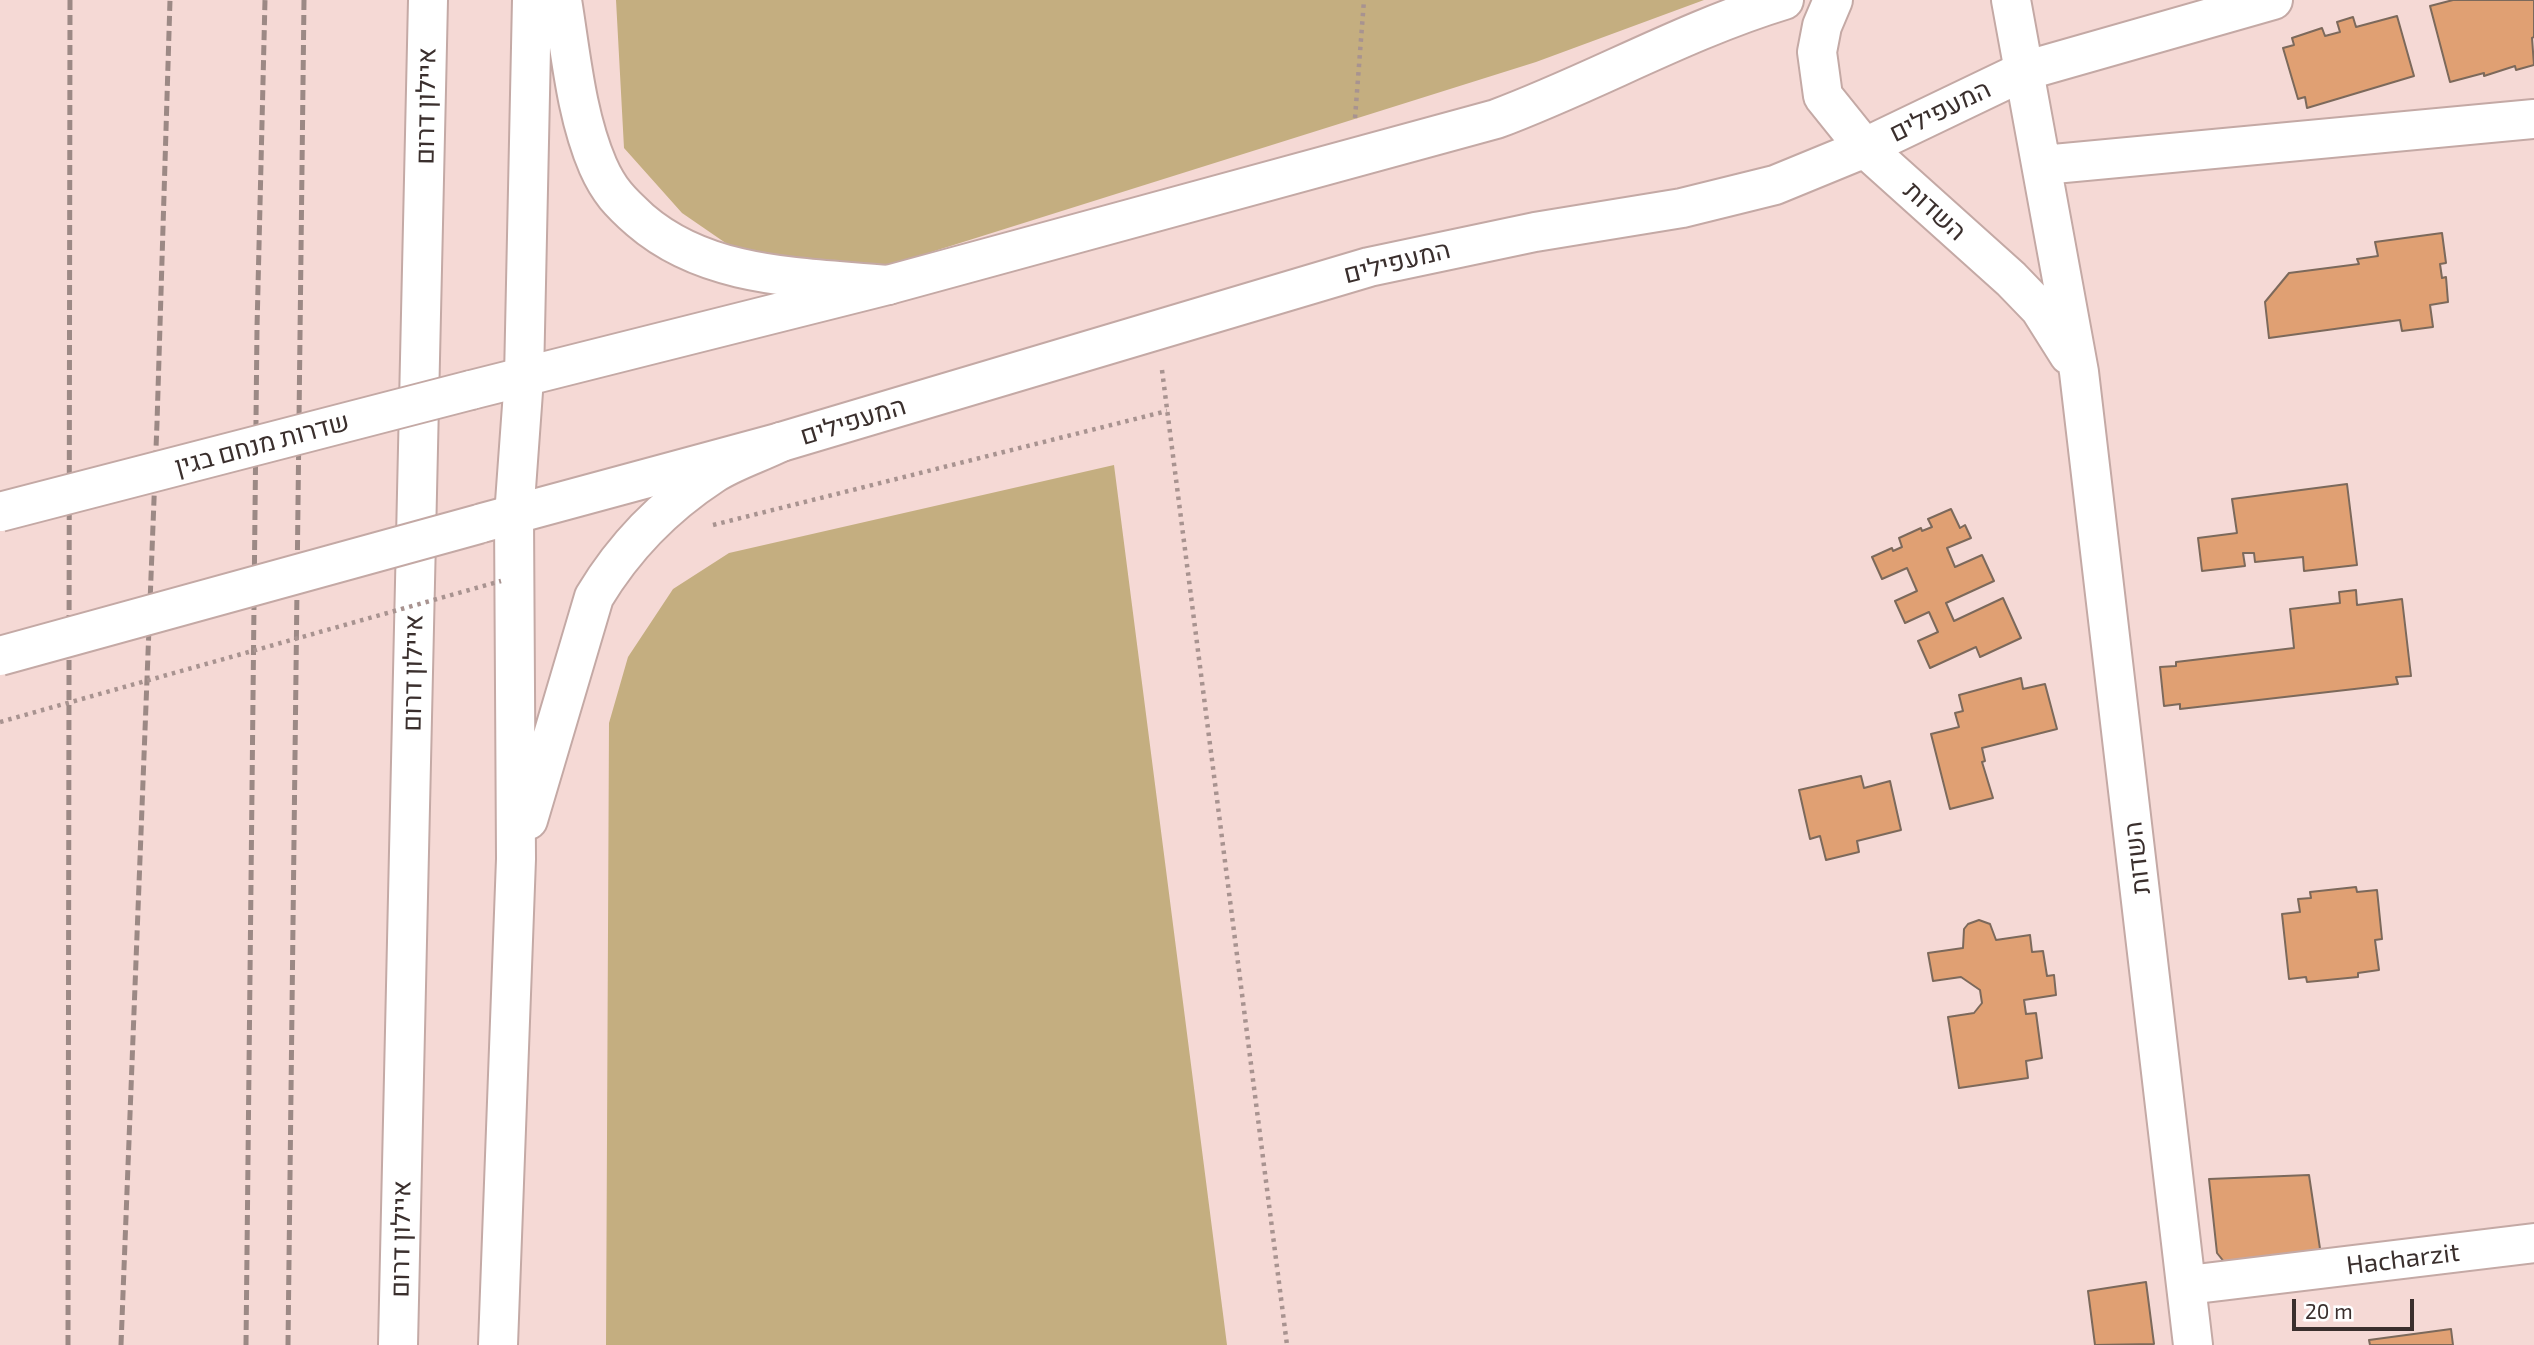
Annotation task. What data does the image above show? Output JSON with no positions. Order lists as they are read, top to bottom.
{
  "streets": {
    "main road": [
      "איילון דרום",
      "המעפילים",
      "השדות",
      "שדרות מנחם בגין",
      "Hacharzit"
    ]
  },
  "crossings": [
    ["המעפילים", "השדות"],
    ["השדות", "Hacharzit"]
  ],
  "scale_bar": "20 m"
}
